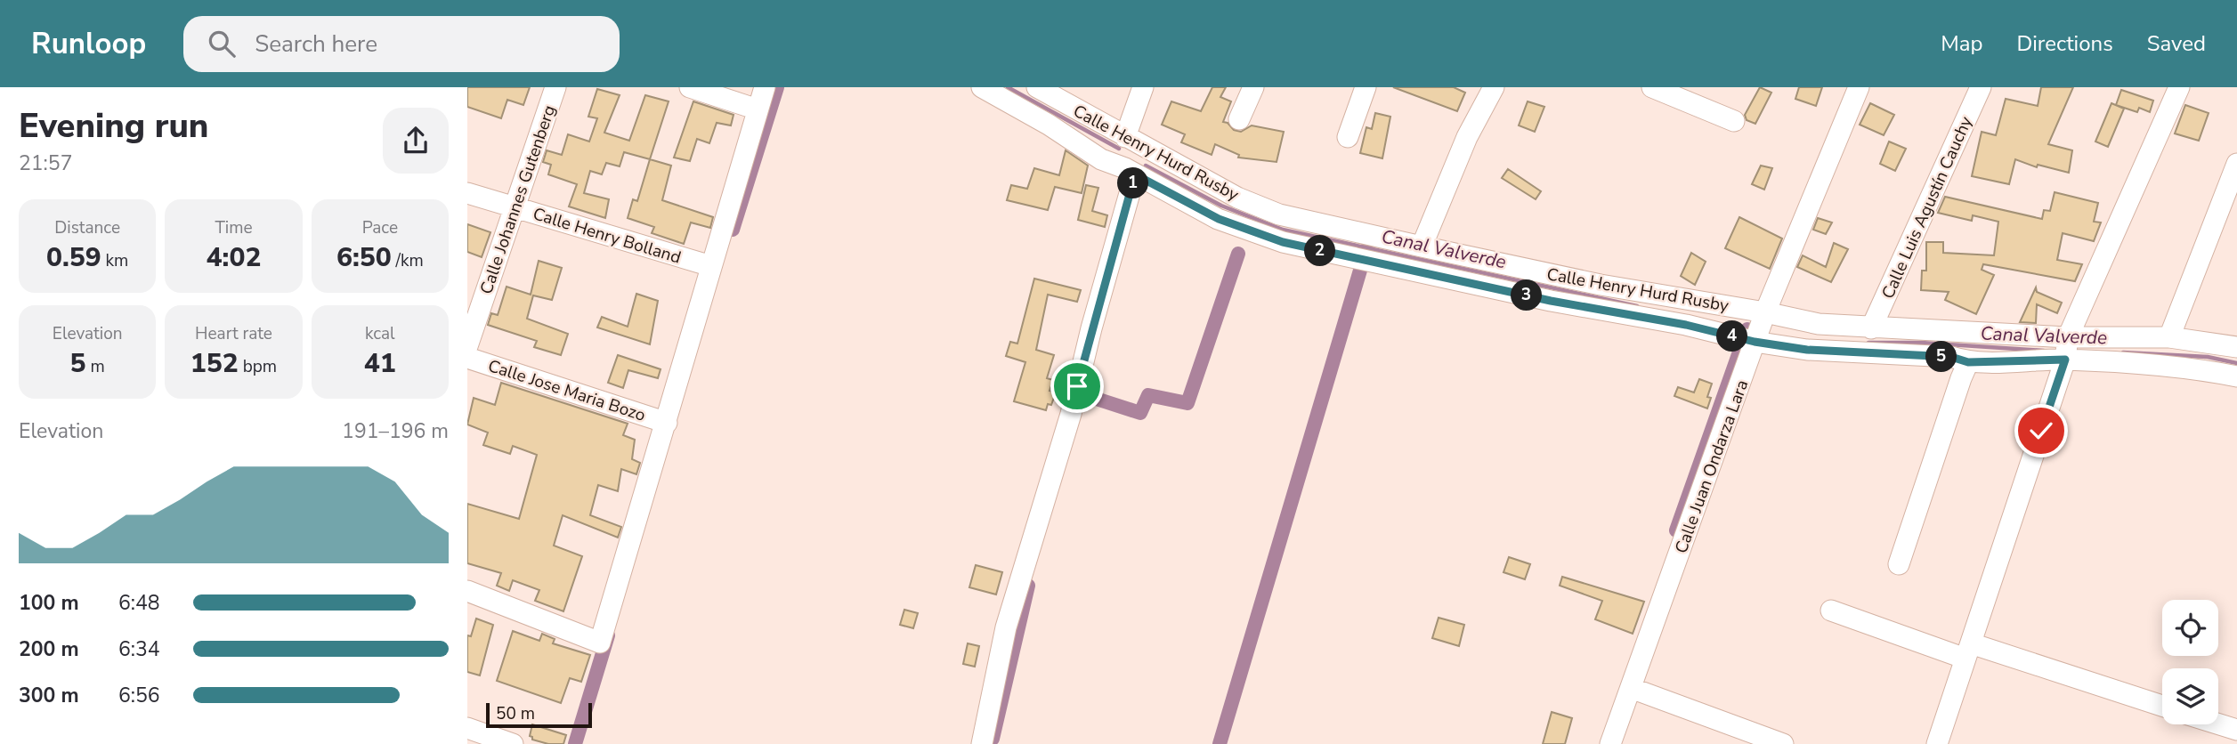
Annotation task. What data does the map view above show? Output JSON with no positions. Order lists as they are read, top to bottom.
{
  "streets": {
    "street": [
      "Calle Henry Hurd Rusby",
      "Calle Johannes Gutenberg",
      "Calle Luis Agustín Cauchy",
      "Calle Henry Bolland",
      "Calle Jose Maria Bozo",
      "Calle Juan Ondarza Lara"
    ]
  },
  "crossings": [
    ["Calle Henry Hurd Rusby", "Calle Luis Agustín Cauchy"],
    ["Calle Henry Hurd Rusby", "Calle Juan Ondarza Lara"],
    ["Calle Johannes Gutenberg", "Calle Henry Bolland"]
  ],
  "water": ["Canal Valverde"],
  "scale_bar": "50 m",
  "page": {
    "header": "Runloop",
    "search": "Search here",
    "nav": ["Map", "Directions", "Saved"],
    "heading": ["Evening run", "21:57"],
    "pins": [
      "1",
      "2",
      "3",
      "4",
      "5"
    ],
    "stats": [
      ["Distance", "0.59 km"],
      ["Time", "4:02"],
      ["Pace", "6:50 /km"],
      ["Elevation", "5 m"],
      ["Heart rate", "152 bpm"],
      ["kcal", "41"]
    ],
    "chart": ["Elevation", "191–196 m"],
    "list": [
      {
        "name": "100 m",
        "note": "6:48"
      },
      {
        "name": "200 m",
        "note": "6:34"
      },
      {
        "name": "300 m",
        "note": "6:56"
      }
    ],
    "scale": "50 m"
  }
}
